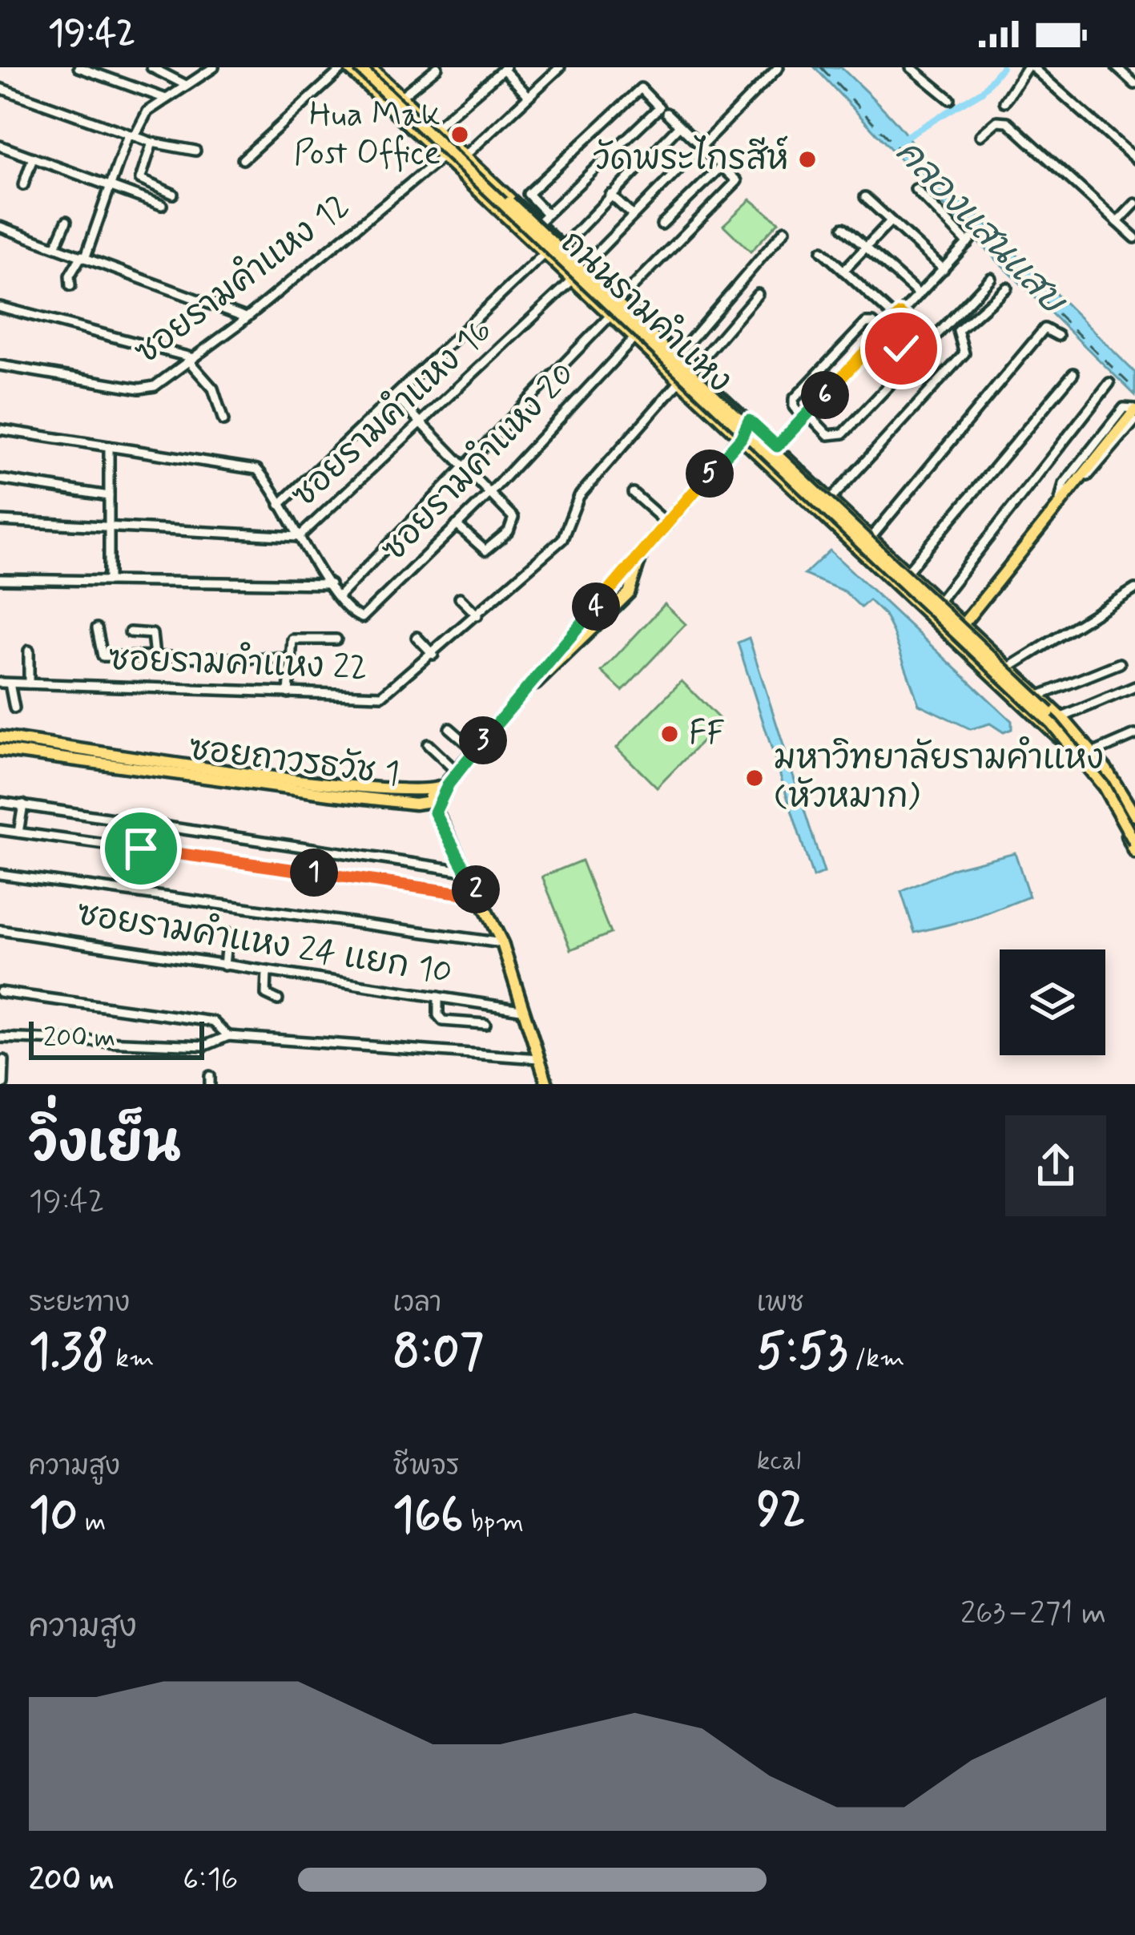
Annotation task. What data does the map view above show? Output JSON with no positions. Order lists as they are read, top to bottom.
{
  "streets": {
    "main road": ["ถนนรามคำแหง", "ซอยถาวรธวัช 1"],
    "street": [
      "ซอยรามคำแหง 12",
      "ซอยรามคำแหง 16",
      "ซอยรามคำแหง 20",
      "ซอยรามคำแหง 22",
      "ซอยรามคำแหง 24 แยก 10"
    ]
  },
  "crossings": [
    ["ซอยรามคำแหง 12", "ถนนรามคำแหง"],
    ["ถนนรามคำแหง", "ซอยรามคำแหง 16"],
    ["ถนนรามคำแหง", "ซอยรามคำแหง 20"],
    ["ถนนรามคำแหง", "ซอยรามคำแหง 22"]
  ],
  "water": ["คลองแสนแสบ"],
  "places": [
    "Hua Mak Post Office",
    "วัดพระไกรสีห์",
    "FF",
    "มหาวิทยาลัยรามคำแหง (หัวหมาก)"
  ],
  "scale_bar": "200 m",
  "page": {
    "status": "19:42",
    "pins": [
      "6",
      "5",
      "4",
      "3",
      "1",
      "2"
    ],
    "scale": "200 m",
    "heading": ["วิ่งเย็น", "19:42"],
    "stats": [
      ["ระยะทาง", "1.38 km"],
      ["เวลา", "8:07"],
      ["เพซ", "5:53 /km"],
      ["ความสูง", "10 m"],
      ["ชีพจร", "166 bpm"],
      ["kcal", "92"]
    ],
    "chart": ["ความสูง", "263–271 m"],
    "list": [
      {
        "name": "200 m",
        "note": "6:16"
      }
    ]
  }
}
